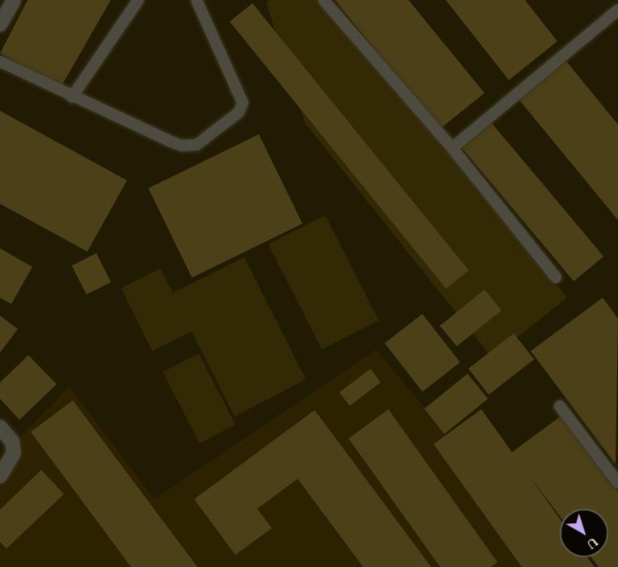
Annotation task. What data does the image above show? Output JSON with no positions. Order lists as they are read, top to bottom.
{
  "north": "bottom right"
}
